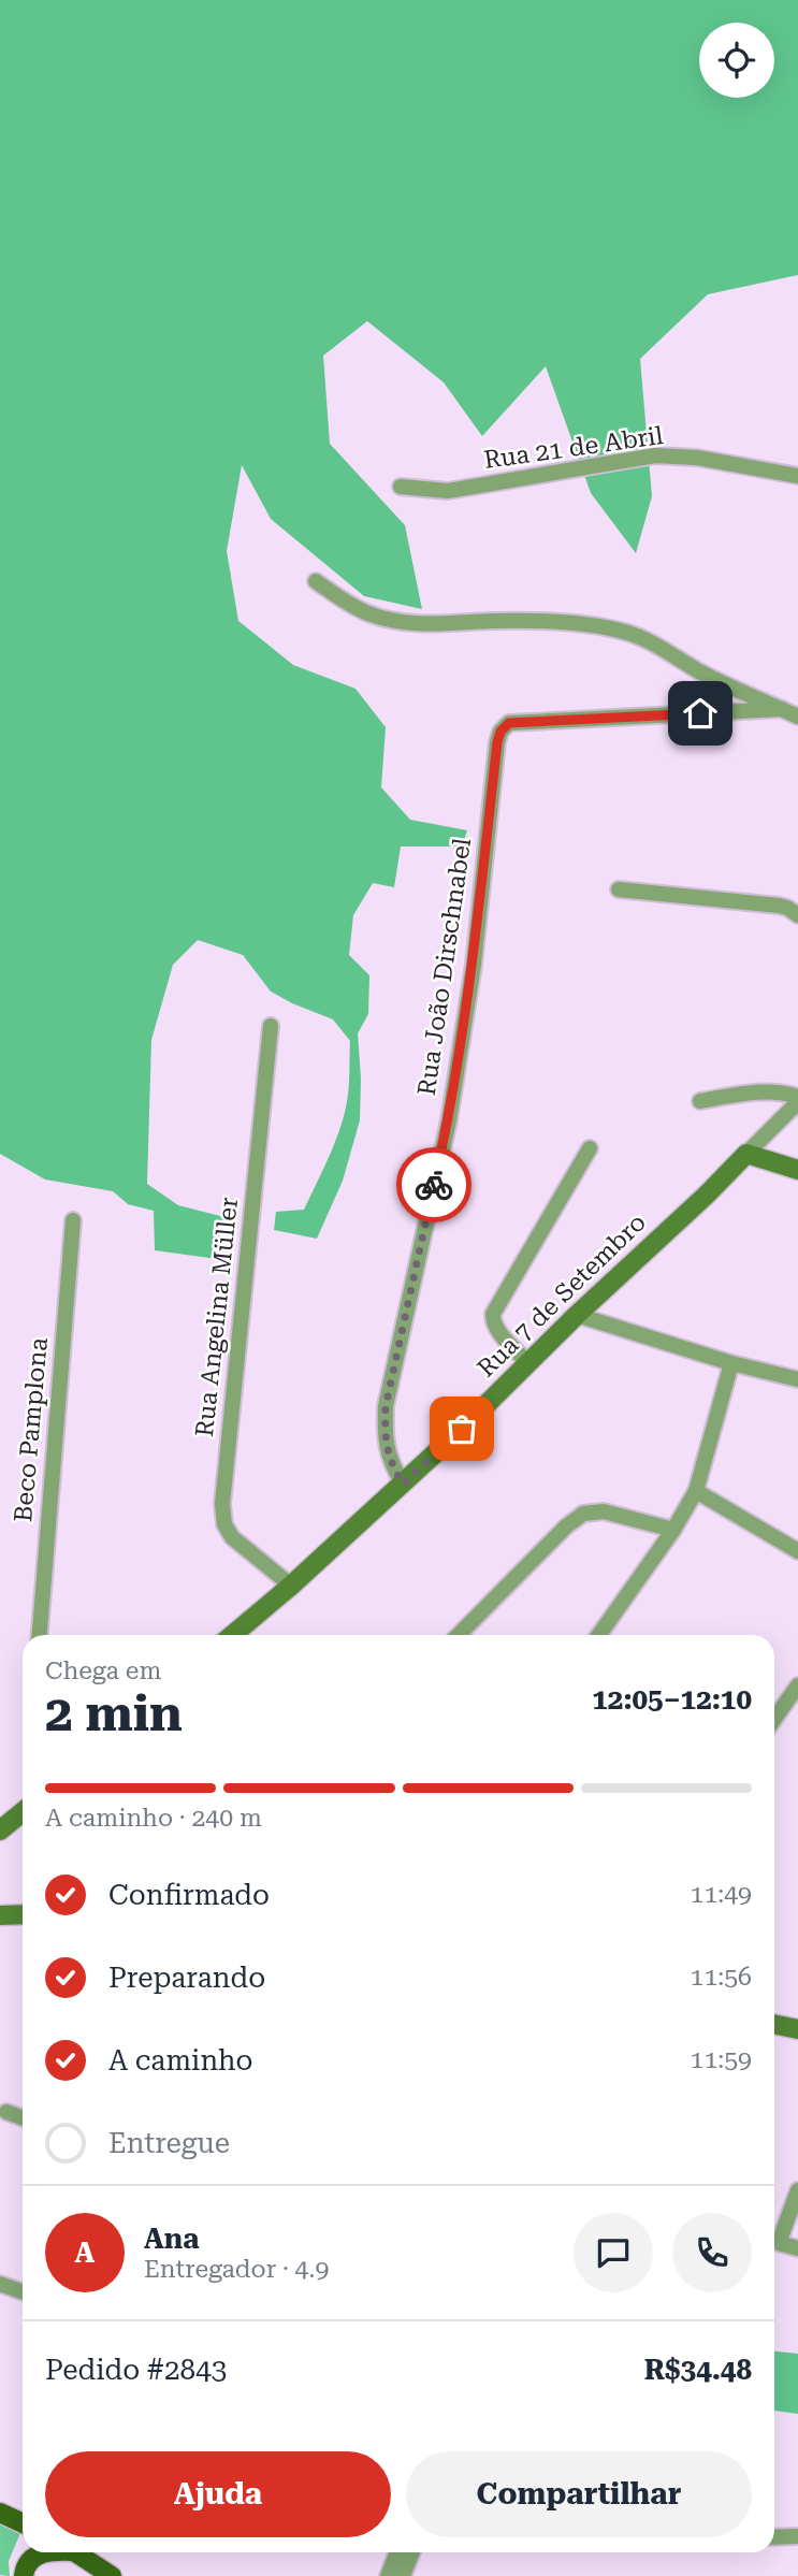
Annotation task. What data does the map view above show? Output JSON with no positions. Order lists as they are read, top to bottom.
{
  "streets": {
    "street": [
      "Rua 21 de Abril",
      "Rua João Dirschnabel",
      "Rua 7 de Setembro",
      "Rua Angelina Müller",
      "Beco Pamplona"
    ]
  },
  "crossings": [
    ["Rua João Dirschnabel", "Rua 7 de Setembro"],
    ["Rua 7 de Setembro", "Rua Angelina Müller"]
  ],
  "page": {
    "heading": ["2 min", "Chega em", "12:05–12:10"],
    "panel": [
      "Ana",
      "Entregador · 4.9",
      "Pedido #2843",
      "R$34.48"
    ],
    "bar": "A caminho · 240 m",
    "list": [
      ["Confirmado", "11:49"],
      ["Preparando", "11:56"],
      ["A caminho", "11:59"],
      "Entregue"
    ],
    "round": "A",
    "buttons": ["Ajuda", "Compartilhar"]
  }
}
